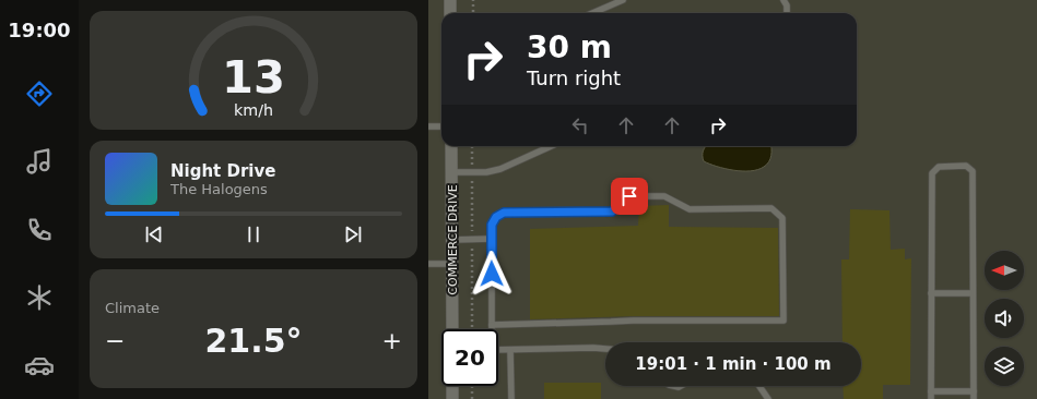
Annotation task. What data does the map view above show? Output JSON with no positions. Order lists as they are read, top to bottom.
{
  "streets": {
    "street": ["COMMERCE DRIVE"]
  },
  "north": "left",
  "page": {
    "tabs": "19:00",
    "turn": ["30 m", "Turn right"],
    "song": ["Night Drive", "The Halogens"],
    "tile": "Climate",
    "heat": ["−", "21.5°", "+"],
    "limit": "20",
    "trip": "19:01 · 1 min · 100 m",
    "gauge": ["13", "km/h"]
  }
}
